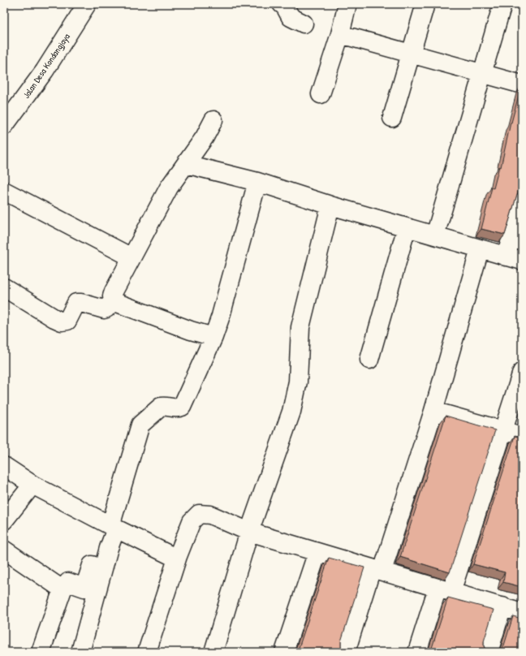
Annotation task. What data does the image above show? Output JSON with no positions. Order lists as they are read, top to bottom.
{
  "streets": {
    "street": ["Jalan Desa Kondangjaya"]
  }
}
